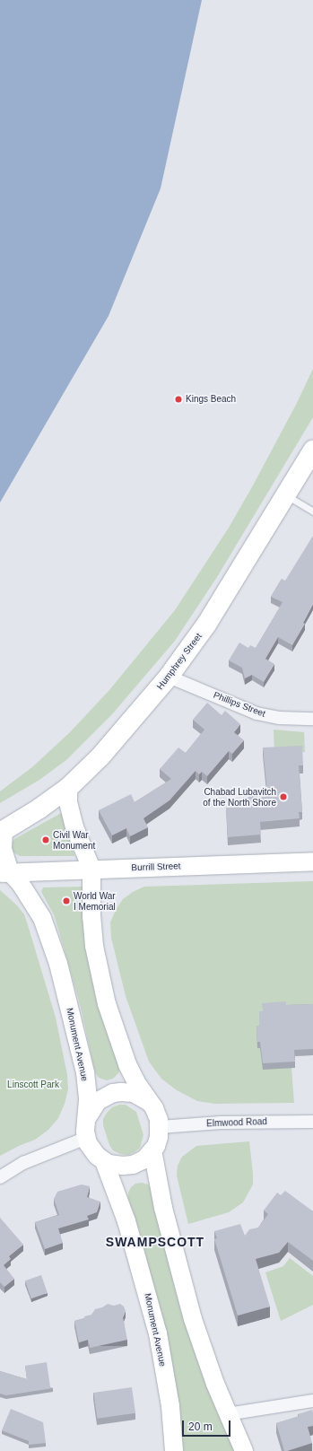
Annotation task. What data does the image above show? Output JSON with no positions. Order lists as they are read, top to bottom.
{
  "streets": {
    "main road": ["Humphrey Street"],
    "street": [
      "Phillips Street",
      "Burrill Street",
      "Monument Avenue",
      "Elmwood Road"
    ]
  },
  "crossings": [
    ["Humphrey Street", "Phillips Street"],
    ["Humphrey Street", "Monument Avenue"],
    ["Burrill Street", "Monument Avenue"],
    ["Monument Avenue", "Elmwood Road"]
  ],
  "districts": ["SWAMPSCOTT"],
  "parks": ["Linscott Park"],
  "places": [
    "Kings Beach",
    "Chabad Lubavitch of the North Shore",
    "Civil War Monument",
    "World War I Memorial"
  ],
  "scale_bar": "20 m"
}
